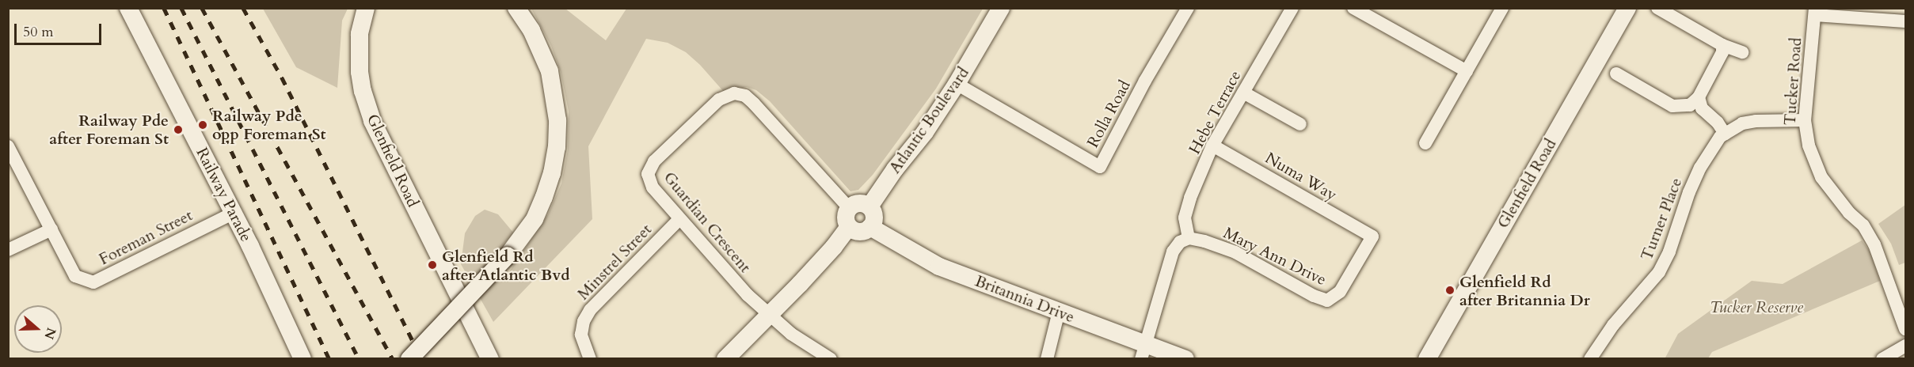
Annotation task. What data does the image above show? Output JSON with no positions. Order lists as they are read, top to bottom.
{
  "streets": {
    "street": [
      "Tucker Road",
      "Hebe Terrace",
      "Rolla Road",
      "Atlantic Boulevard",
      "Glenfield Road",
      "Numa Way",
      "Railway Parade",
      "Turner Place",
      "Guardian Crescent",
      "Foreman Street",
      "Mary Ann Drive",
      "Minstrel Street",
      "Britannia Drive"
    ]
  },
  "crossings": [
    ["Tucker Road", "Turner Place"],
    ["Hebe Terrace", "Numa Way"],
    ["Hebe Terrace", "Mary Ann Drive"],
    ["Rolla Road", "Atlantic Boulevard"],
    ["Atlantic Boulevard", "Guardian Crescent"],
    ["Atlantic Boulevard", "Britannia Drive"],
    ["Numa Way", "Mary Ann Drive"],
    ["Railway Parade", "Foreman Street"],
    ["Guardian Crescent", "Minstrel Street"],
    ["Guardian Crescent", "Britannia Drive"]
  ],
  "parks": ["Tucker Reserve"],
  "places": [
    "Railway Pde opp Foreman St",
    "Railway Pde after Foreman St",
    "Glenfield Rd after Atlantic Bvd",
    "Glenfield Rd after Britannia Dr"
  ],
  "scale_bar": "50 m",
  "north": "right"
}
